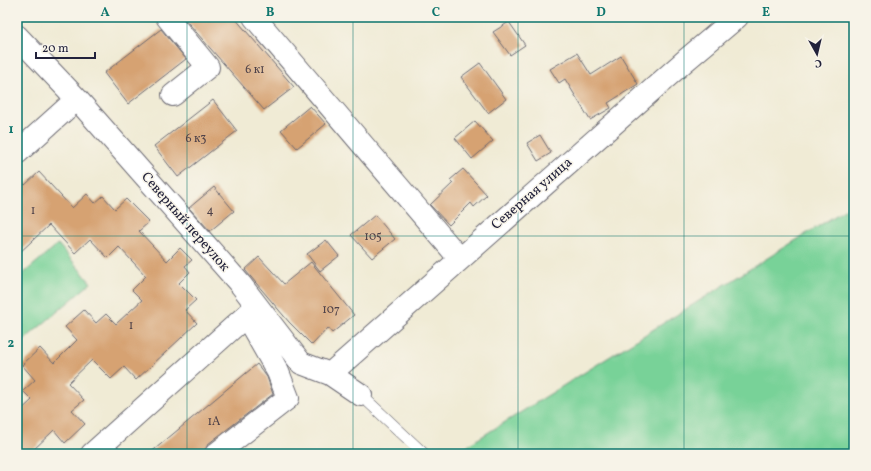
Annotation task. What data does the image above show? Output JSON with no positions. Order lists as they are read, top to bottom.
{
  "streets": {
    "street": ["Северная улица", "Северный переулок"]
  },
  "crossings": [
    ["Северная улица", "Северный переулок"]
  ],
  "house_numbers": [
    "6 к1",
    "6 к3",
    "1",
    "4",
    "105",
    "107",
    "1",
    "1А"
  ],
  "scale_bar": "20 m",
  "north": "bottom",
  "grid": {
    "columns": [
      "A",
      "B",
      "C",
      "D",
      "E"
    ],
    "rows": ["1", "2"]
  }
}
